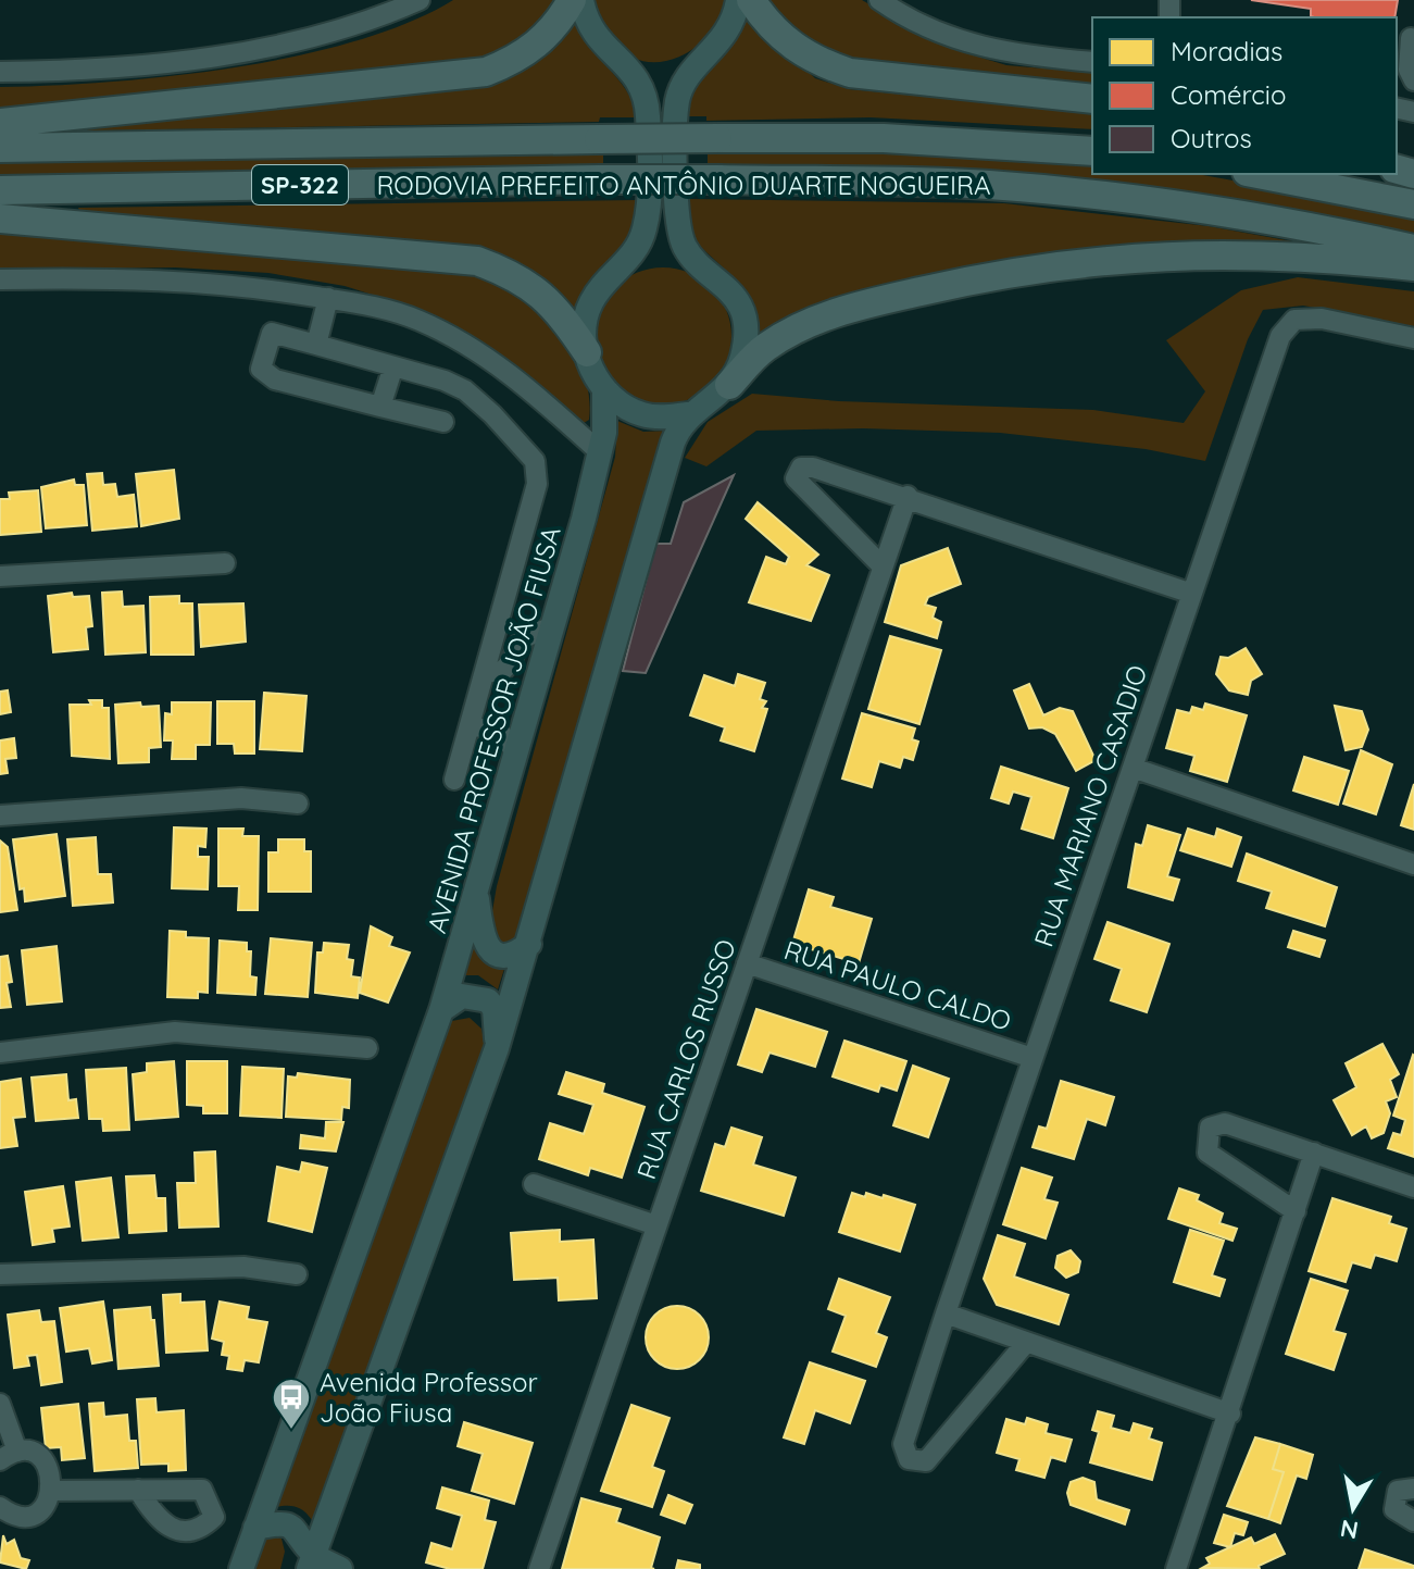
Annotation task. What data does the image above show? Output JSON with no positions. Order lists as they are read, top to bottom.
{
  "streets": {
    "highway": ["SP-322", "RODOVIA PREFEITO ANTÔNIO DUARTE NOGUEIRA"],
    "main road": ["AVENIDA PROFESSOR JOÃO FIUSA"],
    "street": ["RUA MARIANO CASADIO", "RUA PAULO CALDO", "RUA CARLOS RUSSO"]
  },
  "crossings": [
    ["RUA MARIANO CASADIO", "RUA PAULO CALDO"],
    ["RUA PAULO CALDO", "RUA CARLOS RUSSO"]
  ],
  "places": {
    "bus stop": ["Avenida Professor João Fiusa"]
  },
  "legend": ["Moradias", "Comércio", "Outros"],
  "north": "bottom"
}
